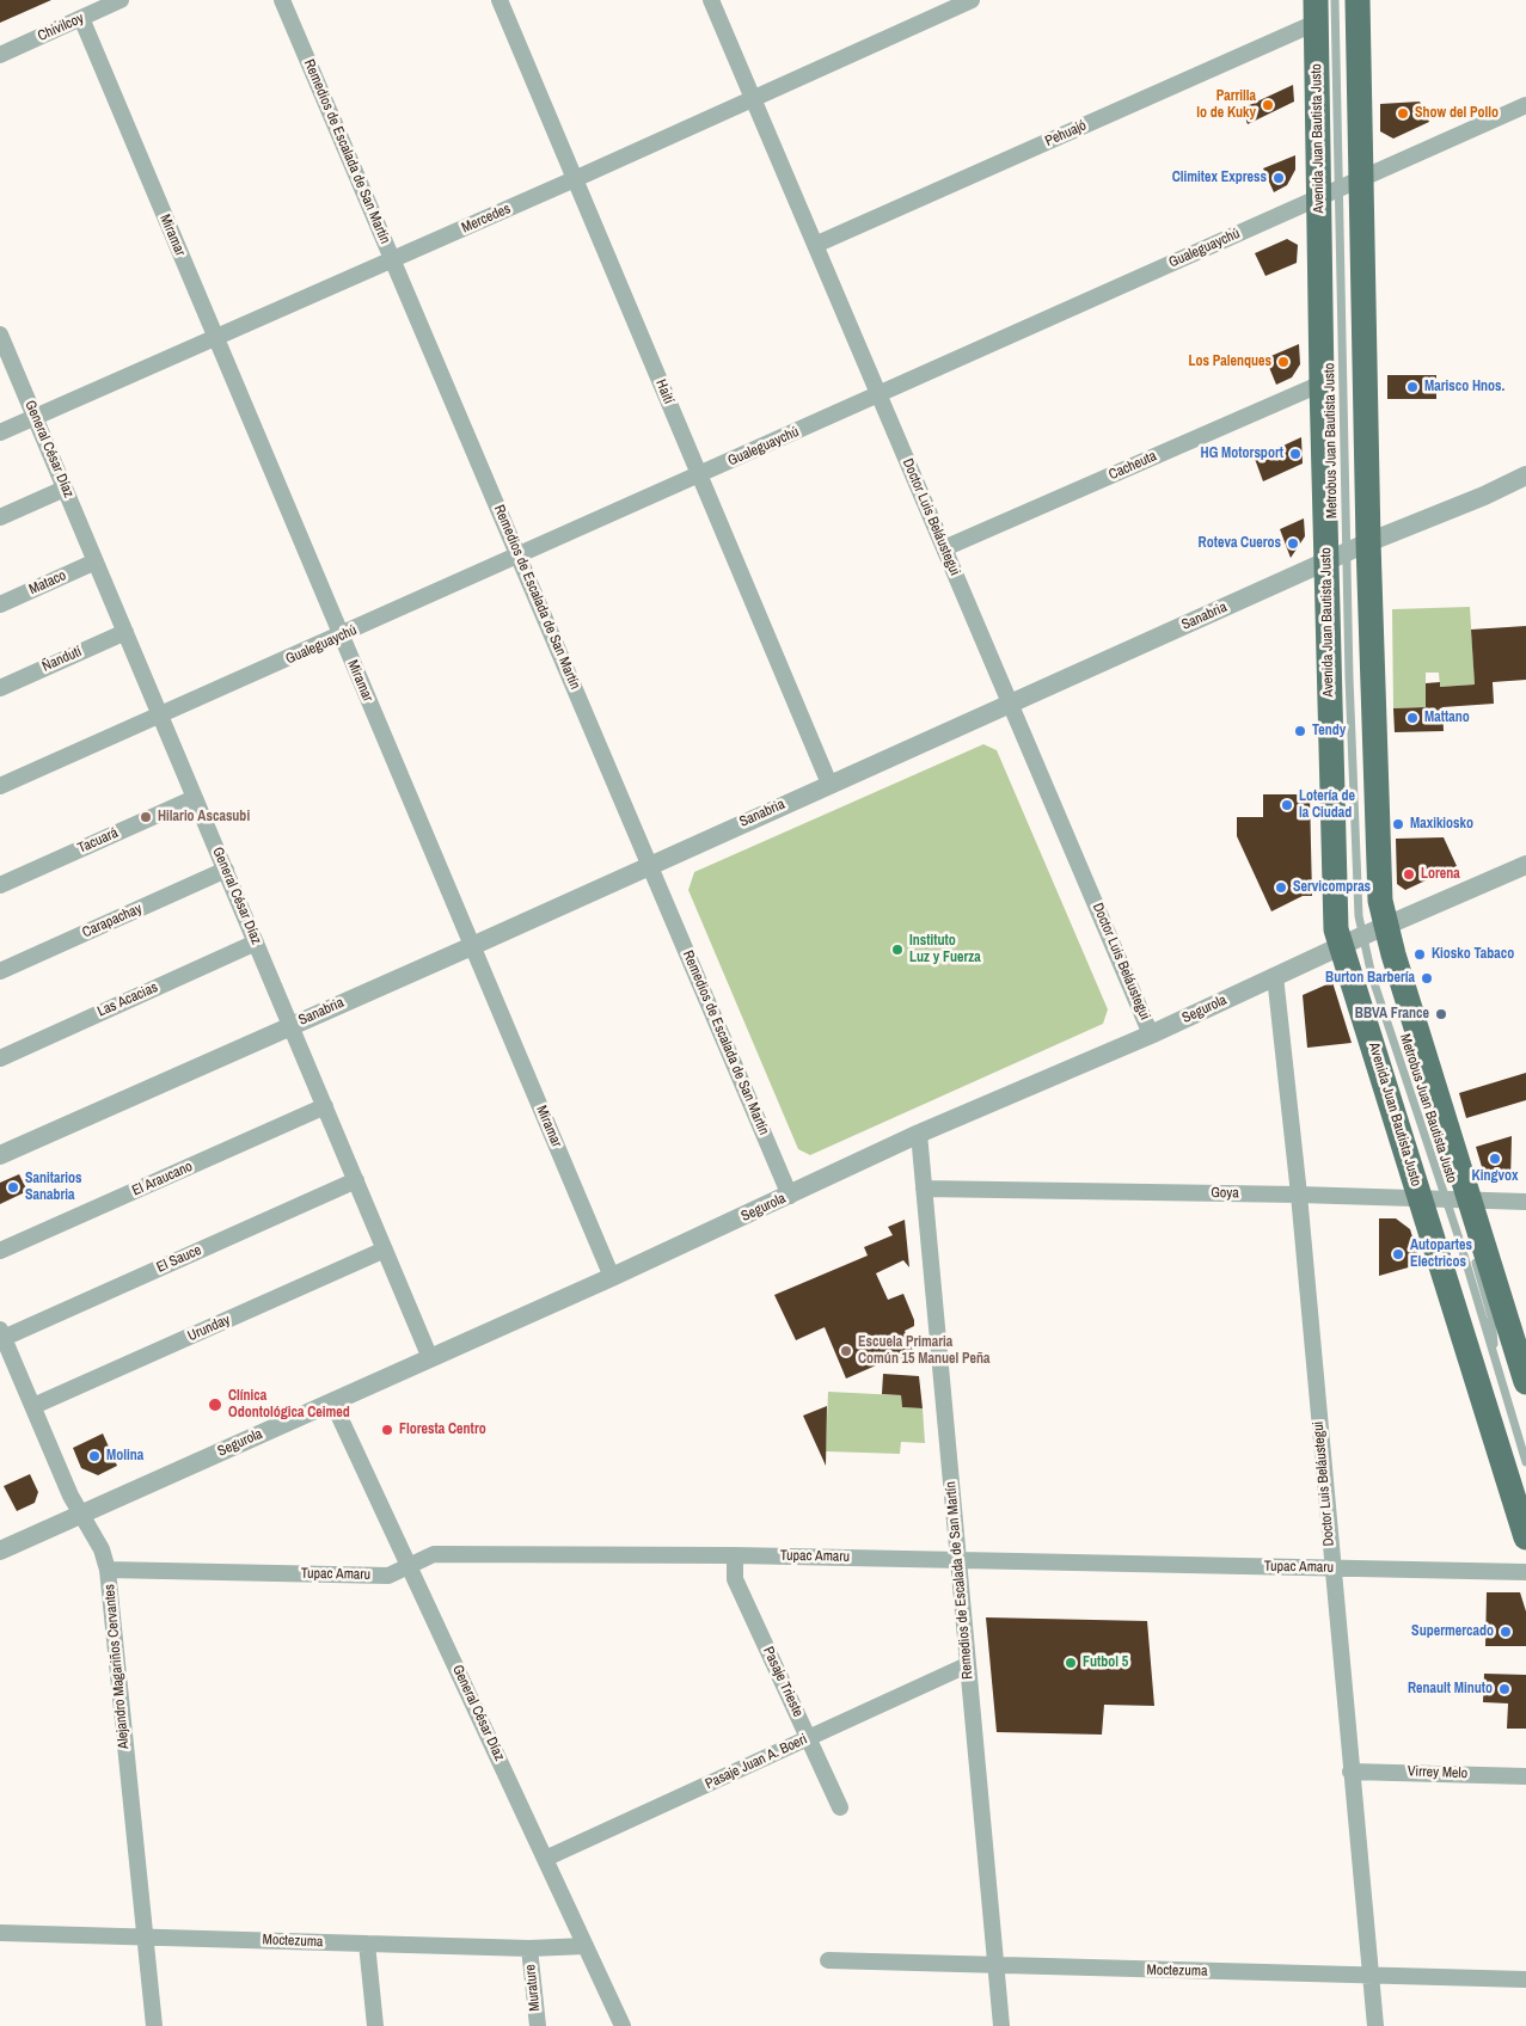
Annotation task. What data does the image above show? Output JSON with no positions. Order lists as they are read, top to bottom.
{
  "streets": {
    "main road": ["Avenida Juan Bautista Justo"],
    "street": [
      "Chivilcoy",
      "Pehuajó",
      "Remedios de Escalada de San Martín",
      "Mercedes",
      "Miramar",
      "Gualeguaychú",
      "Haití",
      "General César Díaz",
      "Cacheuta",
      "Doctor Luis Beláustegui",
      "Mataco",
      "Sanabria",
      "Ñandutí",
      "Tacuará",
      "Carapachay",
      "Las Acacias",
      "Segurola",
      "El Araucano",
      "Goya",
      "El Sauce",
      "Urunday",
      "Tupac Amaru",
      "Alejandro Magariños Cervantes",
      "Pasaje Trieste",
      "Pasaje Juan A. Boeri",
      "Virrey Melo",
      "Moctezuma",
      "Murature"
    ],
    "lane": ["Metrobus Juan Bautista Justo"]
  },
  "crossings": [
    ["Chivilcoy", "Miramar"],
    ["Pehuajó", "Avenida Juan Bautista Justo"],
    ["Pehuajó", "Doctor Luis Beláustegui"],
    ["Avenida Juan Bautista Justo", "Gualeguaychú"],
    ["Avenida Juan Bautista Justo", "Metrobus Juan Bautista Justo"],
    ["Avenida Juan Bautista Justo", "Cacheuta"],
    ["Avenida Juan Bautista Justo", "Sanabria"],
    ["Avenida Juan Bautista Justo", "Segurola"],
    ["Avenida Juan Bautista Justo", "Goya"],
    ["Remedios de Escalada de San Martín", "Mercedes"],
    ["Remedios de Escalada de San Martín", "Gualeguaychú"],
    ["Remedios de Escalada de San Martín", "Sanabria"],
    ["Remedios de Escalada de San Martín", "Segurola"],
    ["Remedios de Escalada de San Martín", "Goya"],
    ["Remedios de Escalada de San Martín", "Tupac Amaru"],
    ["Remedios de Escalada de San Martín", "Pasaje Juan A. Boeri"],
    ["Remedios de Escalada de San Martín", "Moctezuma"],
    ["Mercedes", "Miramar"],
    ["Mercedes", "Haití"],
    ["Mercedes", "General César Díaz"],
    ["Mercedes", "Doctor Luis Beláustegui"],
    ["Miramar", "Gualeguaychú"],
    ["Miramar", "Sanabria"],
    ["Miramar", "Segurola"],
    ["Gualeguaychú", "Haití"],
    ["Gualeguaychú", "General César Díaz"],
    ["Gualeguaychú", "Doctor Luis Beláustegui"],
    ["Haití", "Sanabria"],
    ["Metrobus Juan Bautista Justo", "Goya"],
    ["General César Díaz", "Mataco"],
    ["General César Díaz", "Sanabria"],
    ["General César Díaz", "Ñandutí"],
    ["General César Díaz", "Tacuará"],
    ["General César Díaz", "Carapachay"],
    ["General César Díaz", "Las Acacias"],
    ["General César Díaz", "Segurola"],
    ["General César Díaz", "El Araucano"],
    ["General César Díaz", "El Sauce"],
    ["General César Díaz", "Urunday"],
    ["General César Díaz", "Tupac Amaru"],
    ["General César Díaz", "Pasaje Juan A. Boeri"],
    ["General César Díaz", "Moctezuma"],
    ["Cacheuta", "Doctor Luis Beláustegui"],
    ["Doctor Luis Beláustegui", "Sanabria"],
    ["Doctor Luis Beláustegui", "Segurola"],
    ["Doctor Luis Beláustegui", "Goya"],
    ["Doctor Luis Beláustegui", "Tupac Amaru"],
    ["Doctor Luis Beláustegui", "Virrey Melo"],
    ["Doctor Luis Beláustegui", "Moctezuma"],
    ["Segurola", "Alejandro Magariños Cervantes"],
    ["El Sauce", "Alejandro Magariños Cervantes"],
    ["Urunday", "Alejandro Magariños Cervantes"],
    ["Tupac Amaru", "Alejandro Magariños Cervantes"],
    ["Tupac Amaru", "Pasaje Trieste"],
    ["Alejandro Magariños Cervantes", "Moctezuma"],
    ["Pasaje Trieste", "Pasaje Juan A. Boeri"],
    ["Moctezuma", "Murature"]
  ],
  "places": [
    "Parrilla lo de Kuky",
    "Show del Pollo",
    "Climitex Express",
    "Los Palenques",
    "Marisco Hnos.",
    "HG Motorsport",
    "Roteva Cueros",
    "Mattano",
    "Tendy",
    "Lotería de la Ciudad",
    "Hilario Ascasubi",
    "Maxikiosko",
    "Lorena",
    "Servicompras",
    "Instituto Luz y Fuerza",
    "Kiosko Tabaco",
    "Burton Barbería",
    "BBVA France",
    "Kingvox",
    "Sanitarios Sanabria",
    "Autopartes Electricos",
    "Escuela Primaria Común 15 Manuel Peña",
    "Clínica Odontológica Ceimed",
    "Floresta Centro",
    "Molina",
    "Supermercado",
    "Futbol 5",
    "Renault Minuto"
  ]
}
